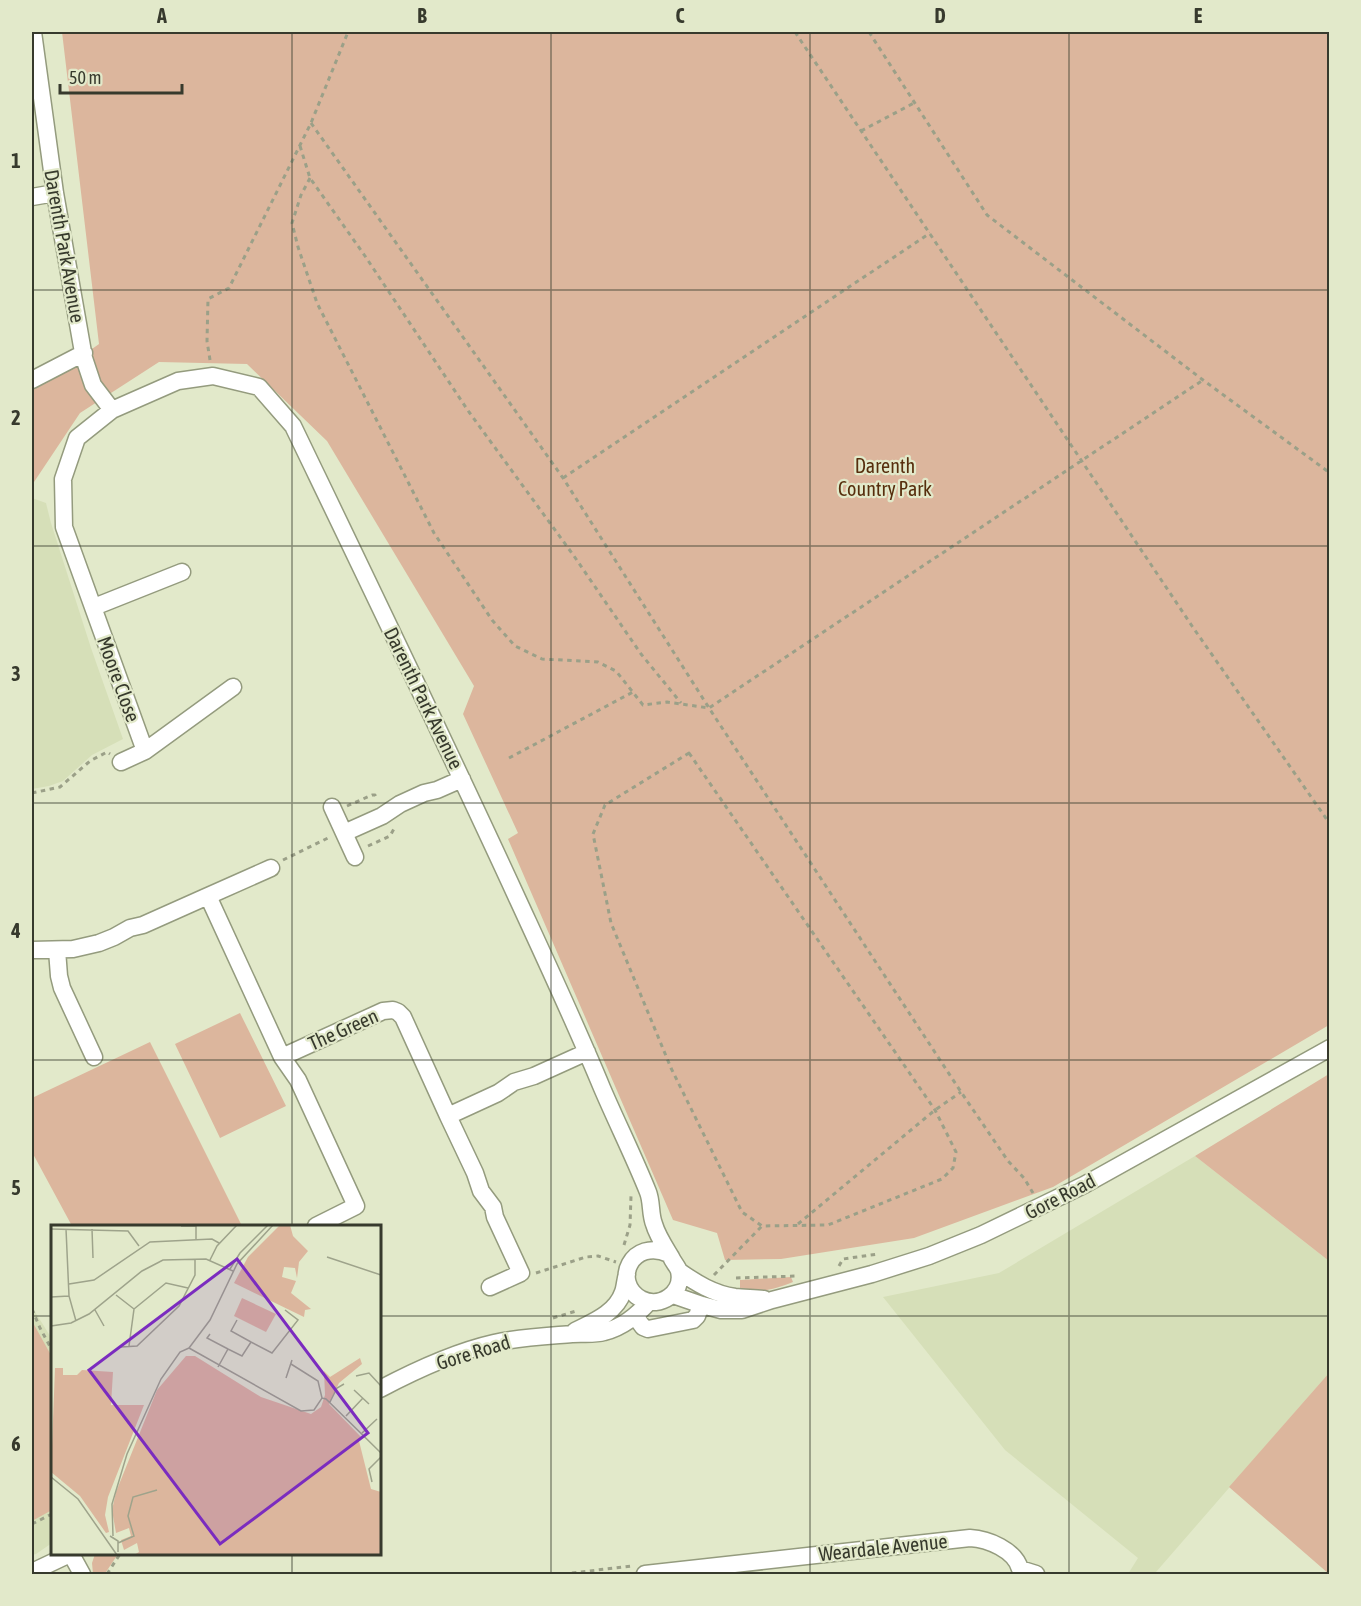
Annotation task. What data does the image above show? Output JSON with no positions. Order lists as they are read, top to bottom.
{
  "streets": {
    "street": [
      "Darenth Park Avenue",
      "Moore Close",
      "The Green",
      "Gore Road",
      "Weardale Avenue"
    ]
  },
  "crossings": [
    ["Darenth Park Avenue", "Moore Close"],
    ["Darenth Park Avenue", "Gore Road"]
  ],
  "parks": ["Darenth Country Park"],
  "scale_bar": "50 m",
  "grid": {
    "columns": [
      "A",
      "B",
      "C",
      "D",
      "E"
    ],
    "rows": [
      "1",
      "2",
      "3",
      "4",
      "5",
      "6"
    ]
  }
}
